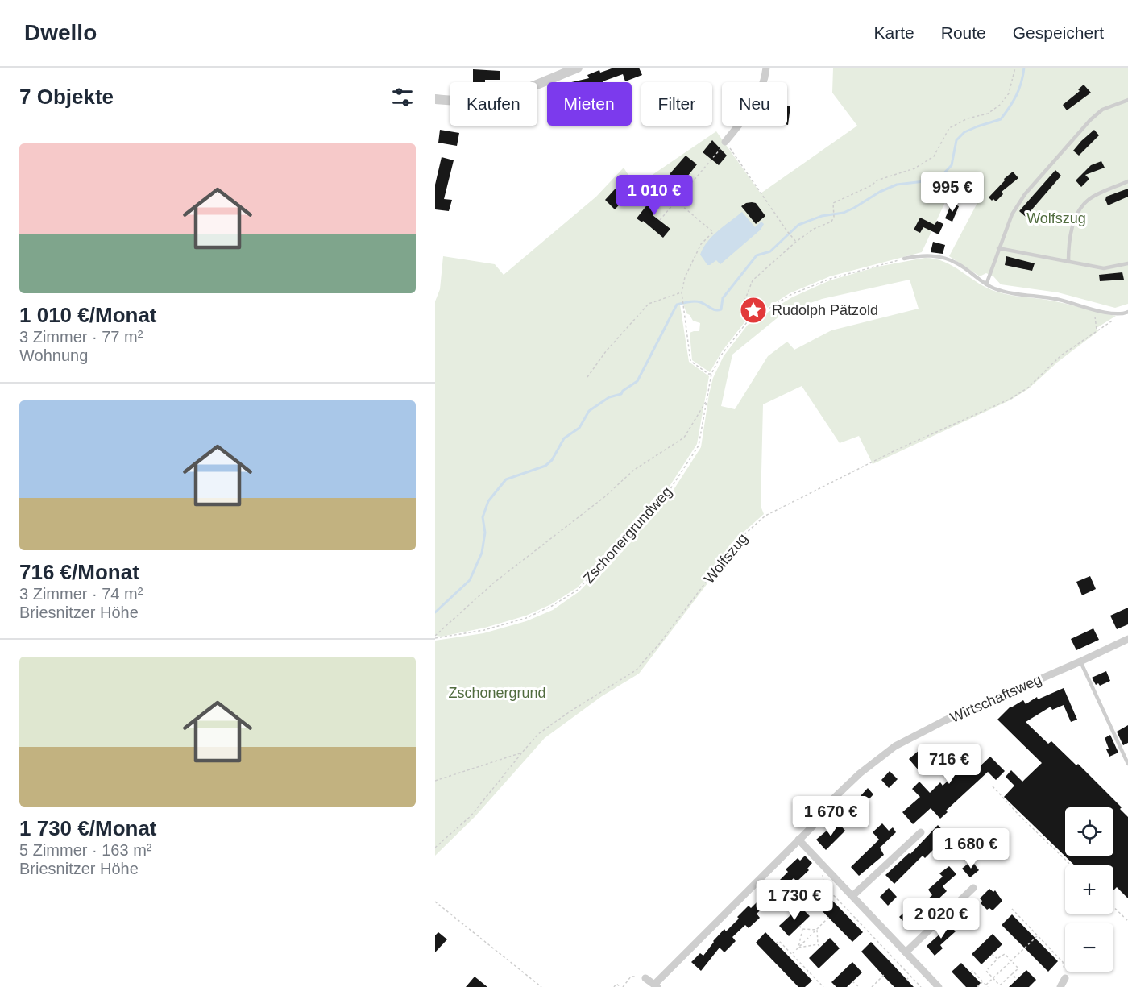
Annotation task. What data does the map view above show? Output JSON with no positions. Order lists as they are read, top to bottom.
{
  "streets": {
    "street": ["Wirtschaftsweg"],
    "path": ["Zschonergrundweg", "Wolfszug"]
  },
  "parks": ["Wolfszug", "Zschonergrund"],
  "places": {
    "place": ["Rudolph Pätzold"]
  },
  "page": {
    "header": "Dwello",
    "nav": ["Karte", "Route", "Gespeichert"],
    "heading": "7 Objekte",
    "chip": [
      "Kaufen",
      "Mieten",
      "Filter",
      "Neu"
    ],
    "list": [
      {
        "name": "1 010 €/Monat",
        "note": "3 Zimmer · 77 m² · Wohnung"
      },
      {
        "name": "716 €/Monat",
        "note": "3 Zimmer · 74 m² · Briesnitzer Höhe"
      },
      {
        "name": "1 730 €/Monat",
        "note": "5 Zimmer · 163 m² · Briesnitzer Höhe"
      }
    ],
    "price": [
      "995 €",
      "1 010 €",
      "716 €",
      "1 670 €",
      "1 680 €",
      "1 730 €",
      "2 020 €"
    ],
    "map_buttons": ["+", "−"]
  }
}
